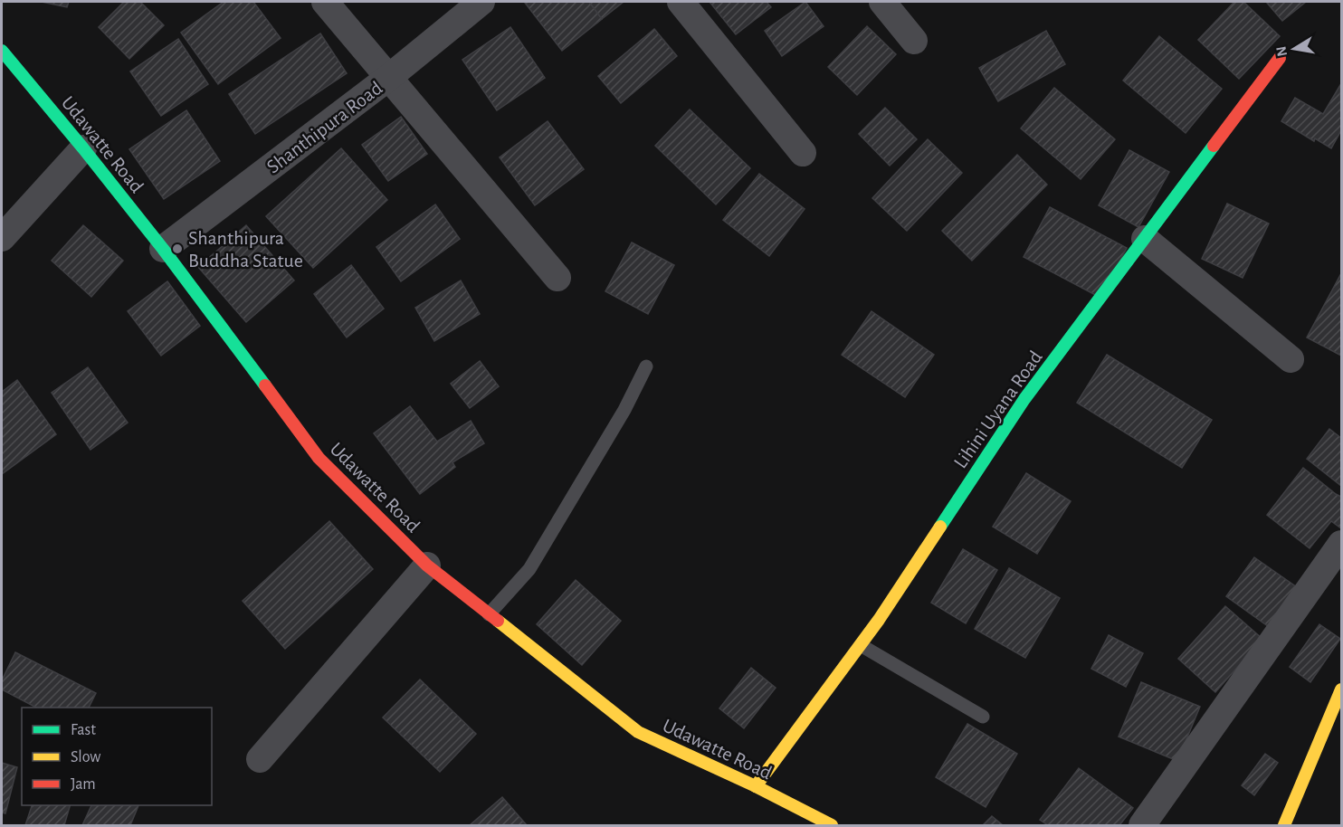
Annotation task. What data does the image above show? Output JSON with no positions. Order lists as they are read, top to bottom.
{
  "streets": {
    "street": ["Shanthipura Road", "Udawatte Road", "Lihini Uyana Road"]
  },
  "crossings": [
    ["Shanthipura Road", "Udawatte Road"],
    ["Udawatte Road", "Lihini Uyana Road"]
  ],
  "places": ["Shanthipura Buddha Statue"],
  "legend": ["Fast", "Slow", "Jam"],
  "north": "left"
}
